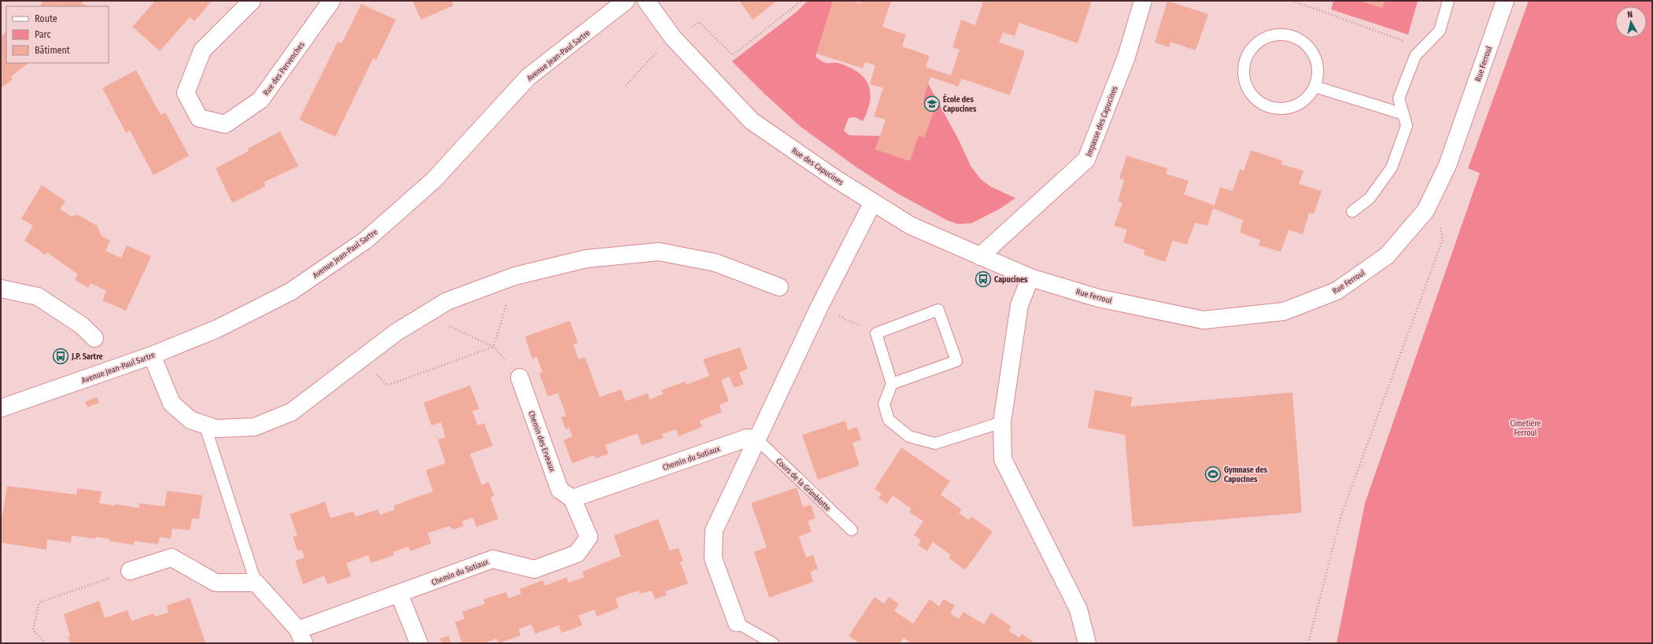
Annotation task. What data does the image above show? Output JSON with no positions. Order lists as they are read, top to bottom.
{
  "streets": {
    "street": [
      "Avenue Jean-Paul Sartre",
      "Rue Ferroul",
      "Rue des Pervenches",
      "Impasse des Capucines",
      "Rue des Capucines",
      "Chemin des Erveaux",
      "Chemin du Sutiaux"
    ],
    "lane": ["Cours de la Grimblotte"]
  },
  "crossings": [
    ["Rue Ferroul", "Rue des Capucines"],
    ["Impasse des Capucines", "Rue des Capucines"],
    ["Chemin des Erveaux", "Chemin du Sutiaux"],
    ["Chemin du Sutiaux", "Cours de la Grimblotte"]
  ],
  "parks": ["Cimetière Ferroul"],
  "places": {
    "school or university": ["École des Capucines"],
    "bus stop": ["Capucines", "J.P. Sartre"],
    "sports": ["Gymnase des Capucines"]
  },
  "legend": ["Route", "Parc", "Bâtiment"],
  "north": "top"
}
